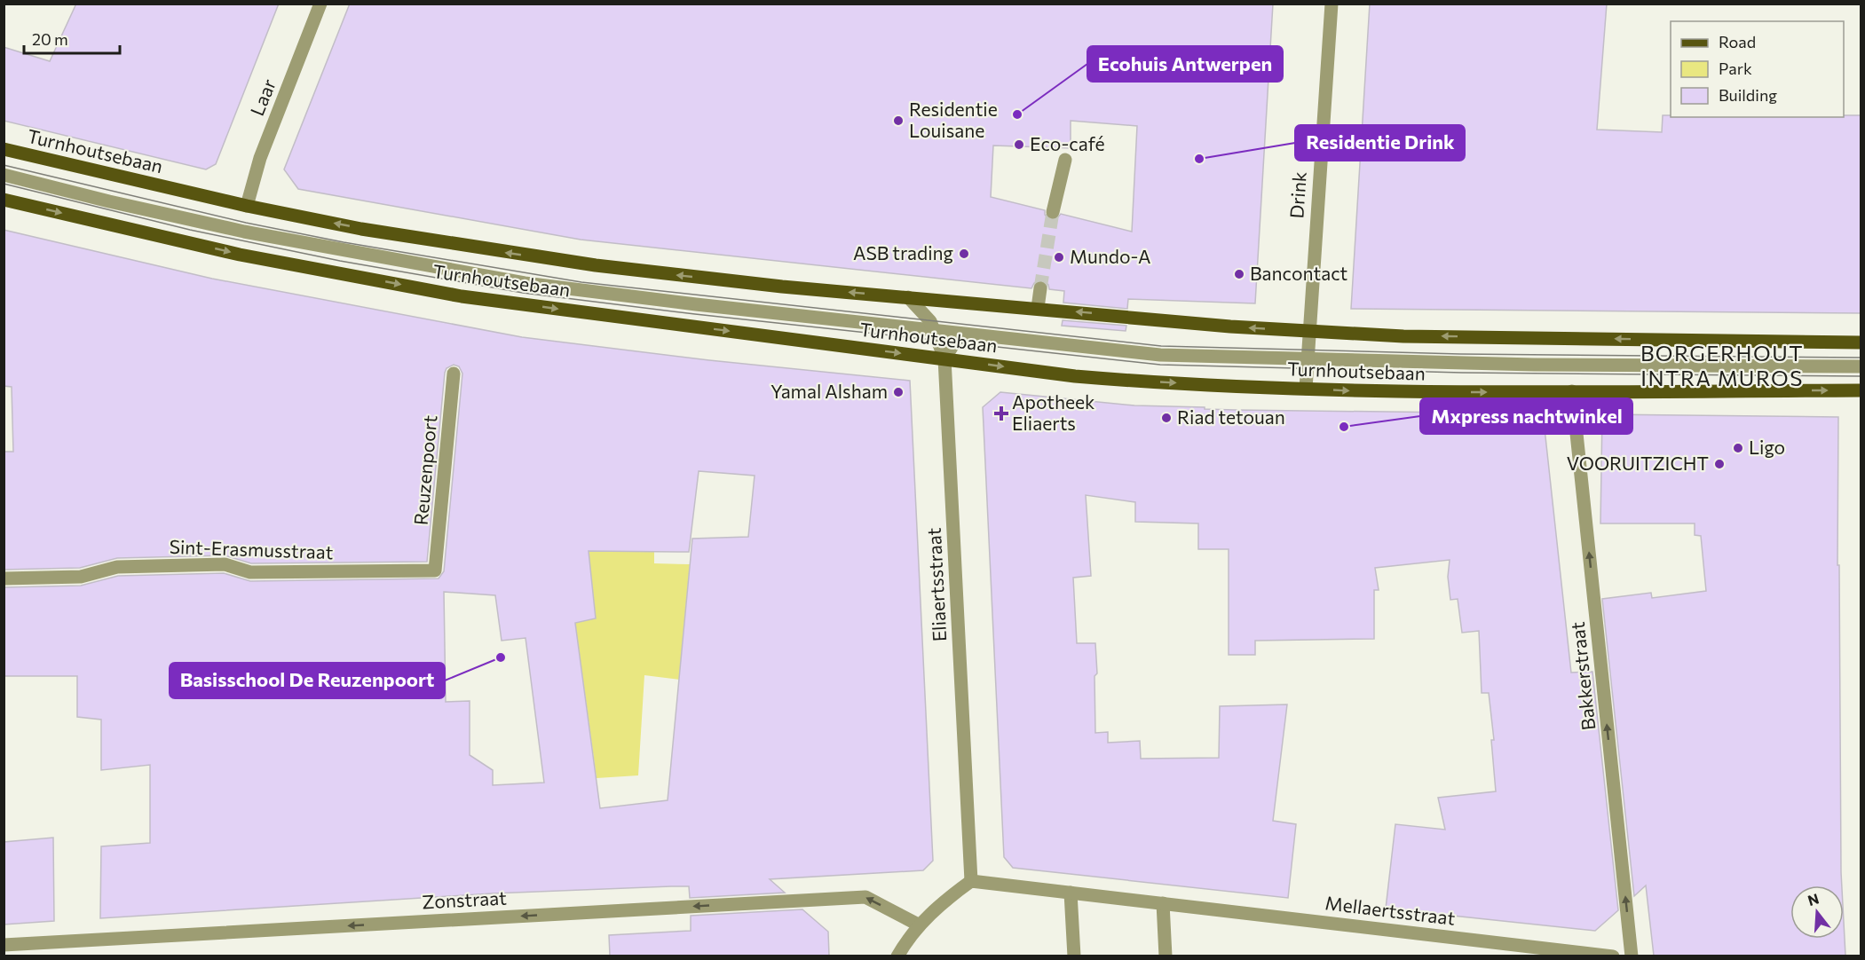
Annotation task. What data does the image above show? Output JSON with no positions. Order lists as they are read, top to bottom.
{
  "streets": {
    "main road": ["Turnhoutsebaan"],
    "street": [
      "Laar",
      "Drink",
      "Reuzenpoort",
      "Sint-Erasmusstraat",
      "Eliaertsstraat",
      "Bakkerstraat",
      "Zonstraat",
      "Mellaertsstraat"
    ]
  },
  "crossings": [
    ["Laar", "Turnhoutsebaan"],
    ["Turnhoutsebaan", "Drink"],
    ["Turnhoutsebaan", "Eliaertsstraat"],
    ["Turnhoutsebaan", "Bakkerstraat"],
    ["Reuzenpoort", "Sint-Erasmusstraat"],
    ["Eliaertsstraat", "Mellaertsstraat"]
  ],
  "one_way": ["Bakkerstraat", "Zonstraat"],
  "districts": ["BORGERHOUT INTRA MUROS"],
  "places": {
    "other": [
      "Ecohuis Antwerpen",
      "Residentie Louisane",
      "Eco-café",
      "Residentie Drink",
      "ASB trading",
      "Mundo-A",
      "Bancontact",
      "Yamal Alsham",
      "Riad tetouan",
      "Mxpress nachtwinkel",
      "Ligo",
      "VOORUITZICHT",
      "Basisschool De Reuzenpoort"
    ],
    "health": ["Apotheek Eliaerts"]
  },
  "legend": ["Road", "Park", "Building"],
  "scale_bar": "20 m",
  "north": "top"
}
